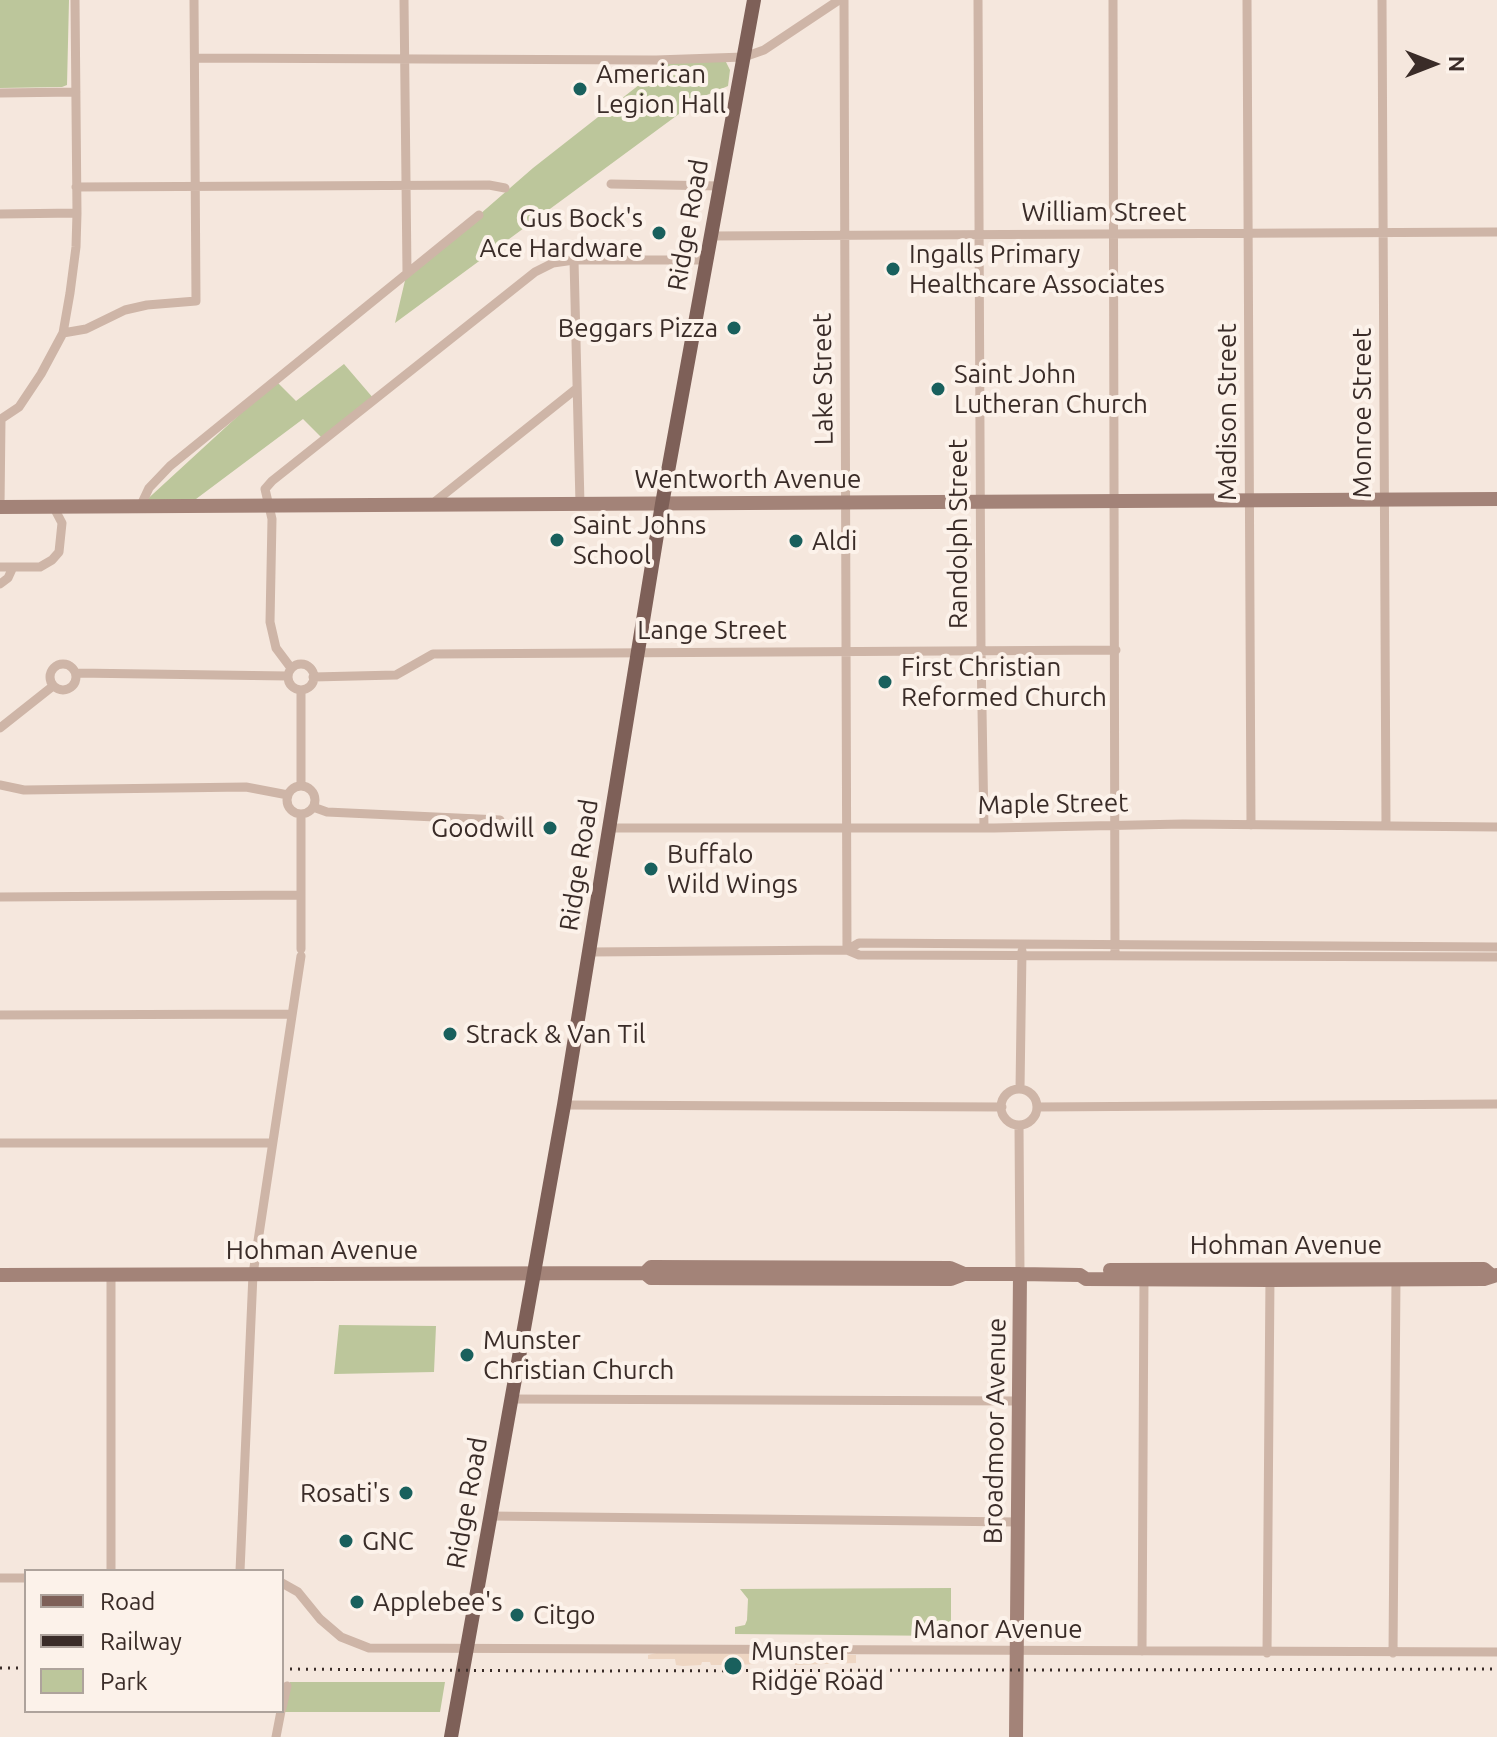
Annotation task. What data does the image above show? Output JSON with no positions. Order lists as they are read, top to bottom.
{
  "streets": {
    "main road": ["Ridge Road"],
    "street": [
      "William Street",
      "Lake Street",
      "Madison Street",
      "Monroe Street",
      "Wentworth Avenue",
      "Randolph Street",
      "Lange Street",
      "Maple Street",
      "Hohman Avenue",
      "Broadmoor Avenue",
      "Manor Avenue"
    ]
  },
  "crossings": [
    ["William Street", "Ridge Road"],
    ["William Street", "Lake Street"],
    ["William Street", "Madison Street"],
    ["William Street", "Monroe Street"],
    ["William Street", "Randolph Street"],
    ["Ridge Road", "Wentworth Avenue"],
    ["Ridge Road", "Lange Street"],
    ["Ridge Road", "Maple Street"],
    ["Ridge Road", "Hohman Avenue"],
    ["Ridge Road", "Manor Avenue"],
    ["Lake Street", "Wentworth Avenue"],
    ["Lake Street", "Lange Street"],
    ["Lake Street", "Maple Street"],
    ["Madison Street", "Wentworth Avenue"],
    ["Madison Street", "Maple Street"],
    ["Monroe Street", "Wentworth Avenue"],
    ["Monroe Street", "Maple Street"],
    ["Wentworth Avenue", "Randolph Street"],
    ["Randolph Street", "Lange Street"],
    ["Randolph Street", "Maple Street"],
    ["Hohman Avenue", "Broadmoor Avenue"],
    ["Broadmoor Avenue", "Manor Avenue"]
  ],
  "places": [
    "American Legion Hall",
    "Gus Bock's Ace Hardware",
    "Ingalls Primary Healthcare Associates",
    "Beggars Pizza",
    "Saint John Lutheran Church",
    "Saint Johns School",
    "Aldi",
    "First Christian Reformed Church",
    "Goodwill",
    "Buffalo Wild Wings",
    "Strack & Van Til",
    "Munster Christian Church",
    "Rosati's",
    "GNC",
    "Applebee's",
    "Citgo",
    "Munster Ridge Road"
  ],
  "legend": ["Road", "Railway", "Park"],
  "north": "right"
}
